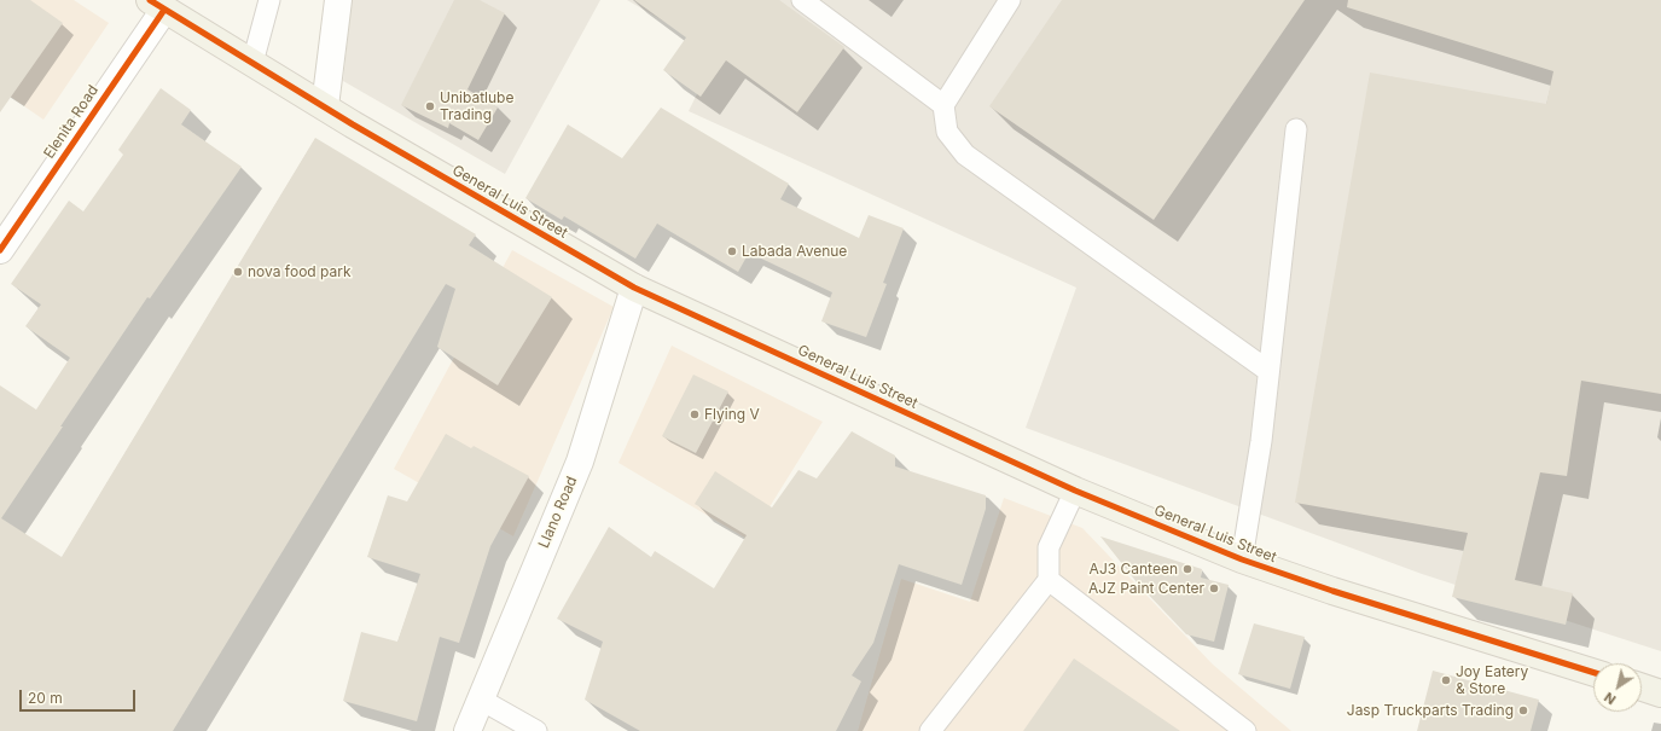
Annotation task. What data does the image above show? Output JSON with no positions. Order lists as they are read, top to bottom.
{
  "streets": {
    "main road": ["Elenita Road", "General Luis Street", "Llano Road"]
  },
  "crossings": [
    ["Elenita Road", "General Luis Street"],
    ["General Luis Street", "Llano Road"]
  ],
  "places": [
    "Unibatlube Trading",
    "Labada Avenue",
    "nova food park",
    "Flying V",
    "AJ3 Canteen",
    "AJZ Paint Center",
    "Joy Eatery & Store",
    "Jasp Truckparts Trading"
  ],
  "scale_bar": "20 m",
  "north": "bottom left"
}
